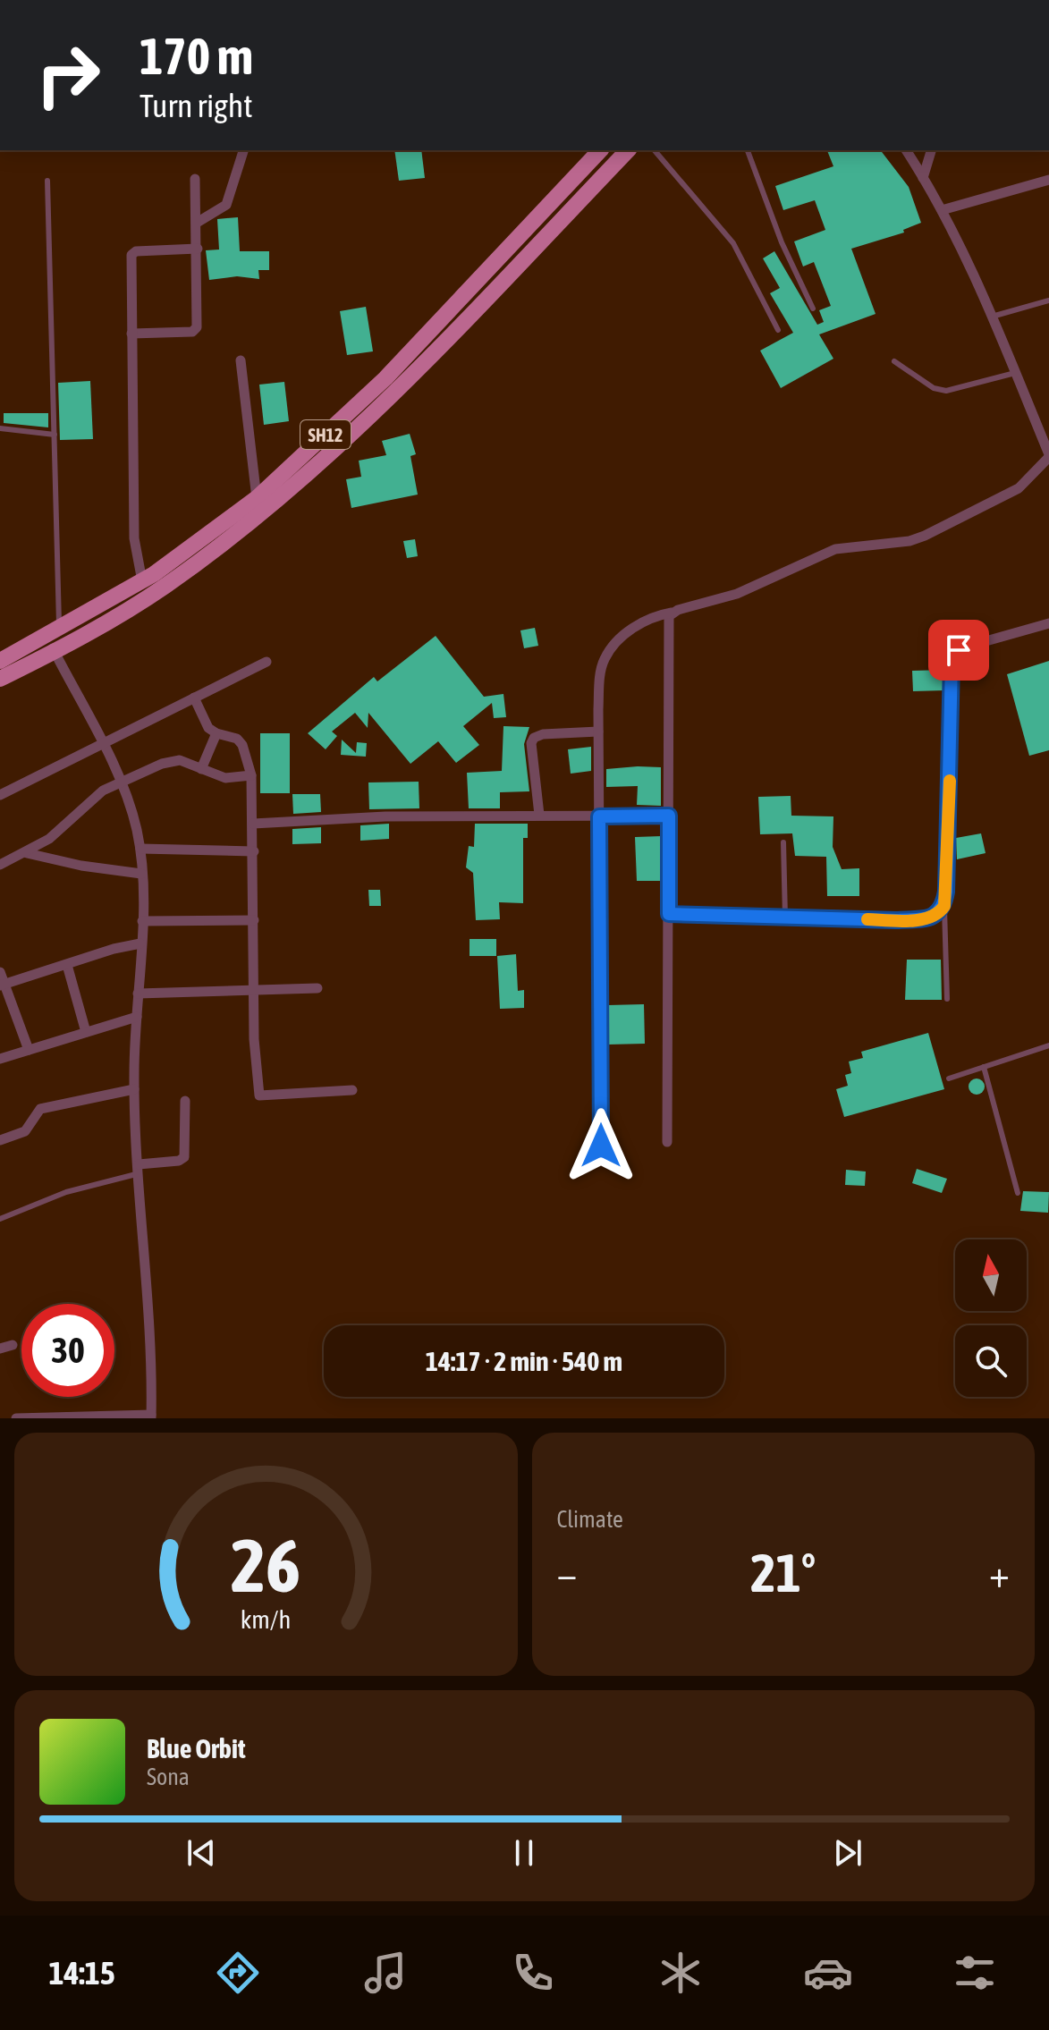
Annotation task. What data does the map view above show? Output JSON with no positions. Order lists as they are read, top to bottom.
{
  "streets": {
    "main road": ["SH12"]
  },
  "north": "top",
  "page": {
    "turn": ["170 m", "Turn right"],
    "limit": "30",
    "trip": "14:17 · 2 min · 540 m",
    "tile": "Climate",
    "heat": ["−", "21°", "+"],
    "song": ["Blue Orbit", "Sona"],
    "tabs": "14:15",
    "gauge": ["26", "km/h"]
  }
}
